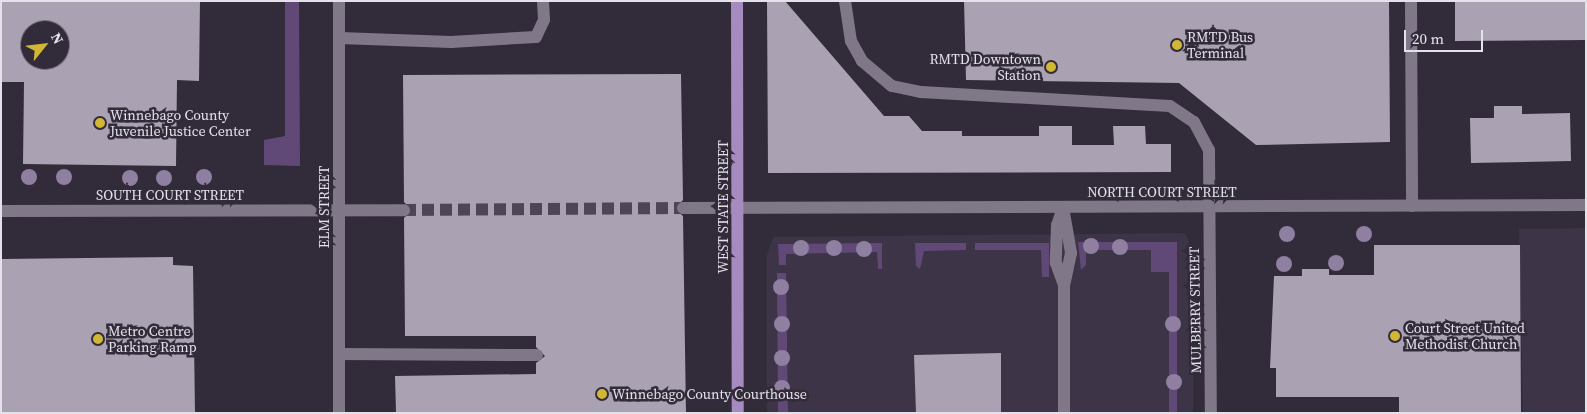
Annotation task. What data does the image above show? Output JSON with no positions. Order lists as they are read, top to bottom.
{
  "streets": {
    "main road": ["WEST STATE STREET"],
    "street": [
      "NORTH COURT STREET",
      "SOUTH COURT STREET",
      "ELM STREET",
      "MULBERRY STREET"
    ]
  },
  "crossings": [
    ["NORTH COURT STREET", "WEST STATE STREET"],
    ["NORTH COURT STREET", "MULBERRY STREET"],
    ["SOUTH COURT STREET", "ELM STREET"]
  ],
  "places": [
    "RMTD Bus Terminal",
    "RMTD Downtown Station",
    "Winnebago County Juvenile Justice Center",
    "Court Street United Methodist Church",
    "Metro Centre Parking Ramp",
    "Winnebago County Courthouse"
  ],
  "scale_bar": "20 m",
  "north": "top right"
}
